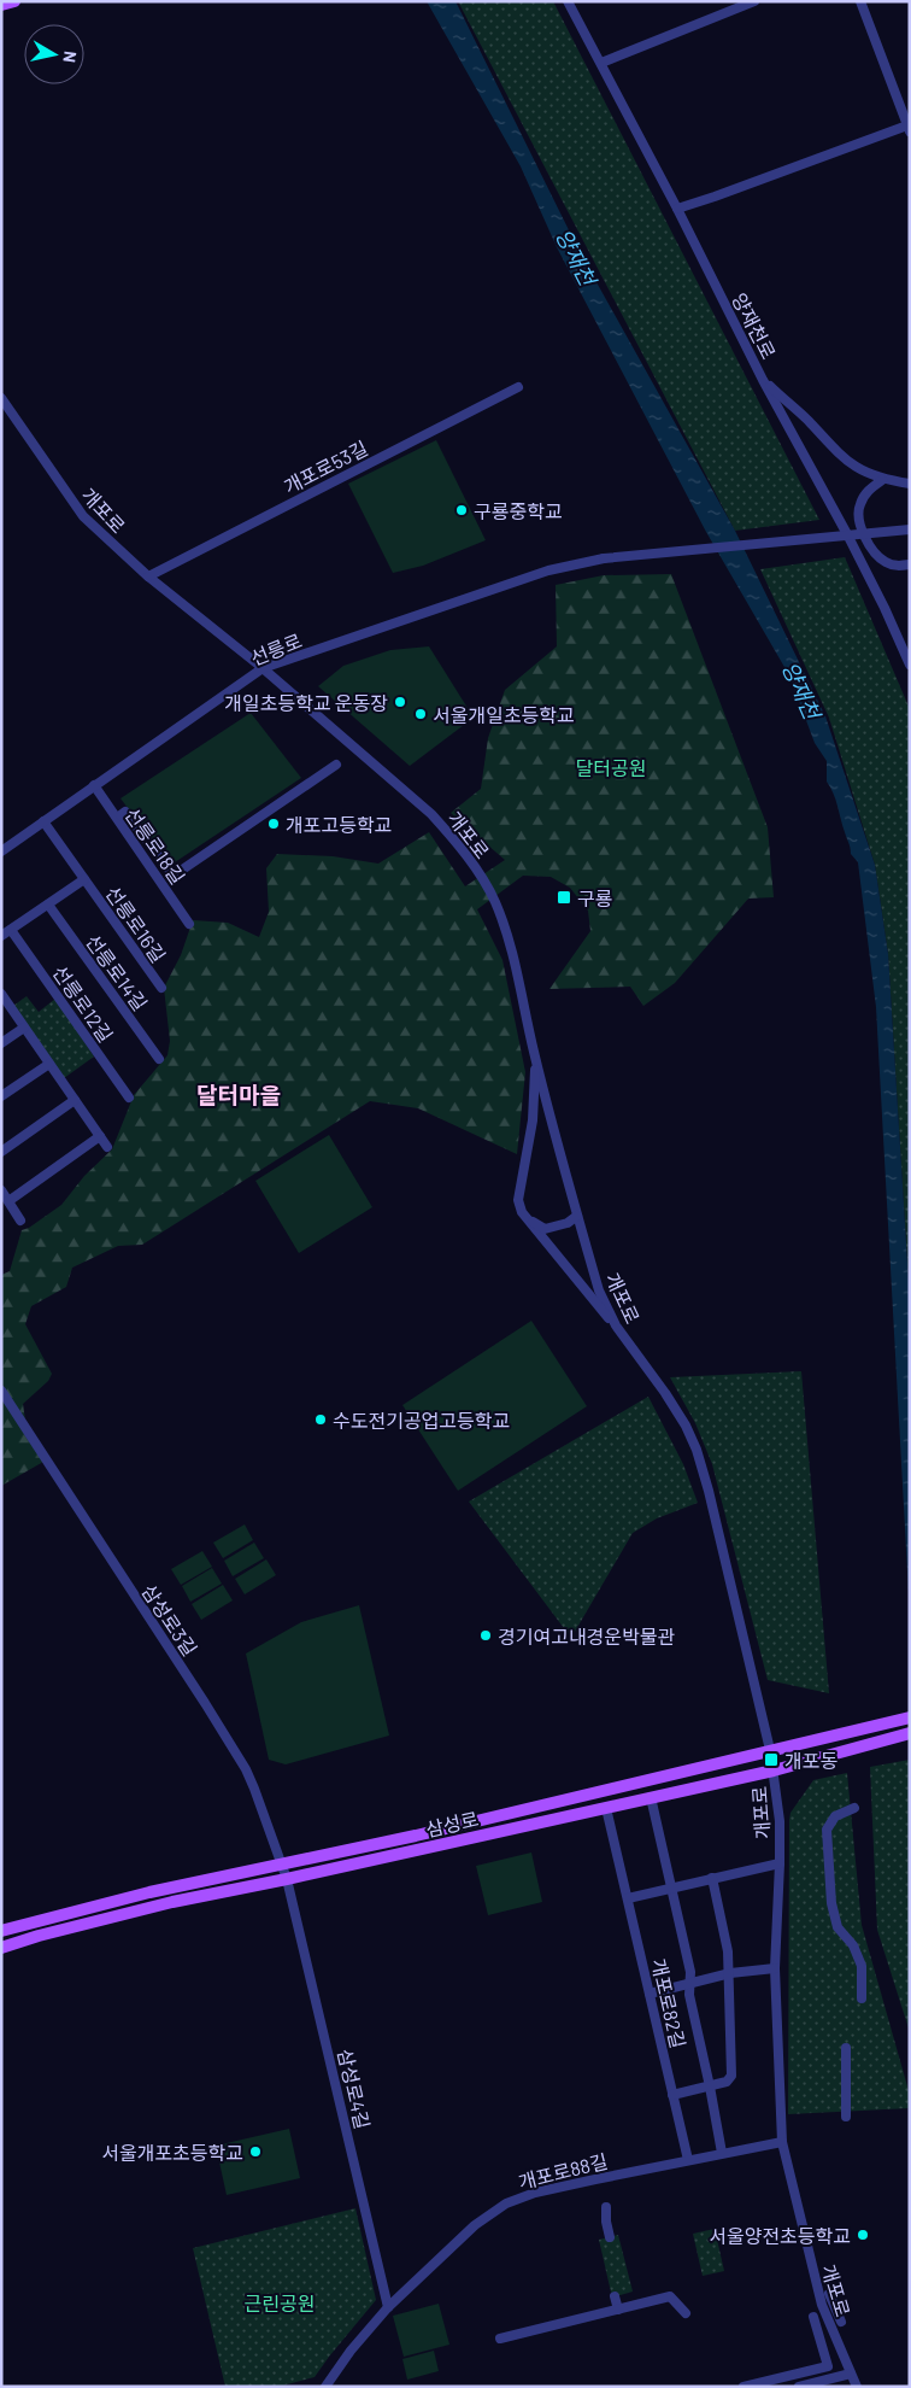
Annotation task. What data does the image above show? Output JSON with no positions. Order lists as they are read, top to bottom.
{
  "streets": {
    "main road": ["삼성로"],
    "street": [
      "양재천로",
      "개포로53길",
      "개포로",
      "선릉로",
      "선릉로18길",
      "선릉로16길",
      "선릉로14길",
      "선릉로12길",
      "삼성로3길",
      "개포로82길",
      "삼성로4길",
      "개포로88길"
    ]
  },
  "crossings": [
    ["개포로53길", "개포로"],
    ["개포로", "선릉로"],
    ["개포로", "삼성로"],
    ["개포로", "개포로88길"],
    ["선릉로", "선릉로18길"],
    ["선릉로", "선릉로16길"],
    ["선릉로16길", "선릉로14길"],
    ["선릉로16길", "선릉로12길"],
    ["삼성로3길", "삼성로"],
    ["삼성로3길", "삼성로4길"],
    ["삼성로", "개포로82길"],
    ["삼성로", "삼성로4길"],
    ["개포로82길", "개포로88길"],
    ["삼성로4길", "개포로88길"]
  ],
  "districts": ["달터마을"],
  "water": ["양재천"],
  "parks": ["달터공원", "근린공원"],
  "places": {
    "other": [
      "구룡중학교",
      "개일초등학교 운동장",
      "서울개일초등학교",
      "개포고등학교",
      "수도전기공업고등학교",
      "경기여고내경운박물관",
      "서울개포초등학교",
      "서울양전초등학교"
    ],
    "transit": ["구룡", "개포동"]
  },
  "north": "right"
}
